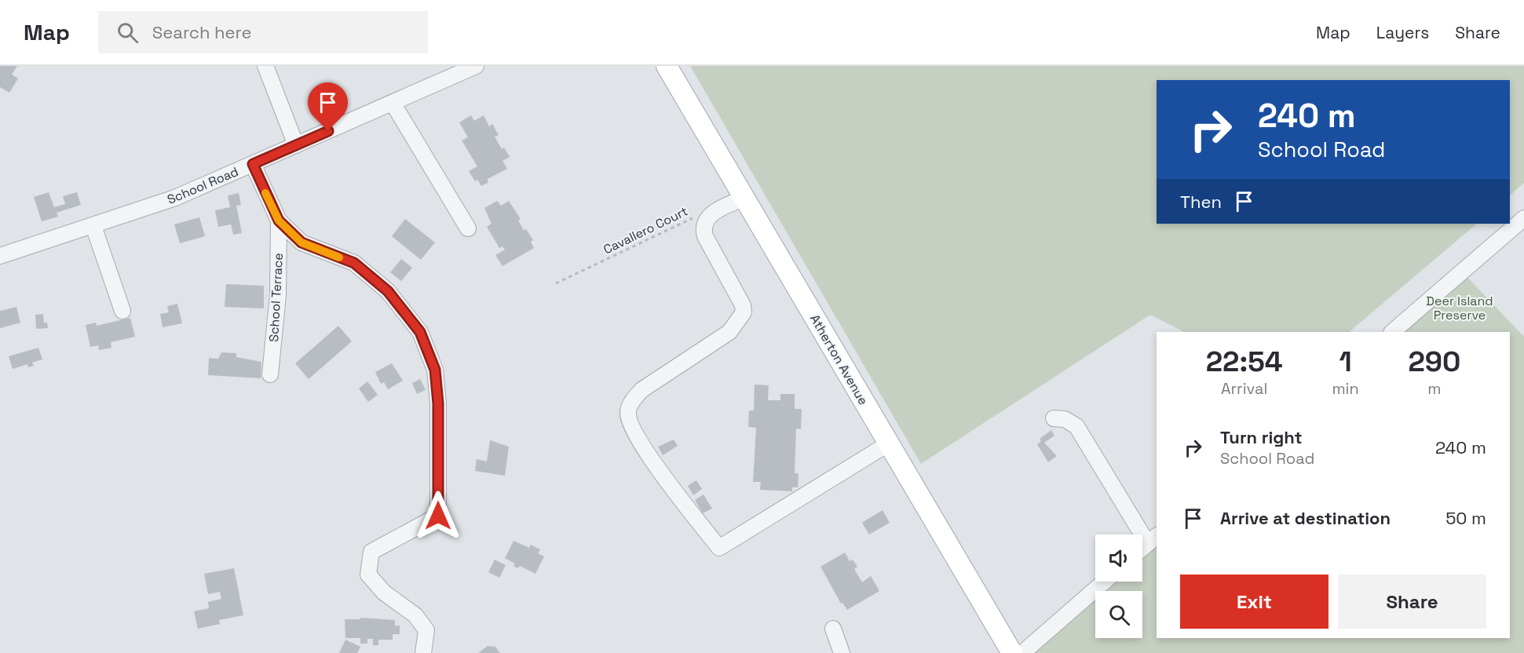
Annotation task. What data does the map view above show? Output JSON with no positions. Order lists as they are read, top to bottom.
{
  "streets": {
    "main road": ["Atherton Avenue"],
    "street": ["School Road", "School Terrace"],
    "path": ["Cavallero Court"]
  },
  "crossings": [
    ["School Road", "School Terrace"]
  ],
  "parks": ["Deer Island Preserve"],
  "page": {
    "header": "Map",
    "search": "Search here",
    "nav": ["Map", "Layers", "Share"],
    "turn": ["240 m", "School Road"],
    "then": "Then",
    "eta": [
      "22:54",
      "Arrival",
      "1",
      "min",
      "290",
      "m"
    ],
    "list": [
      {
        "name": "Turn right",
        "note": "School Road",
        "value": "240 m"
      },
      {
        "name": "Arrive at destination",
        "value": "50 m"
      }
    ],
    "buttons": ["Exit", "Share"]
  }
}
